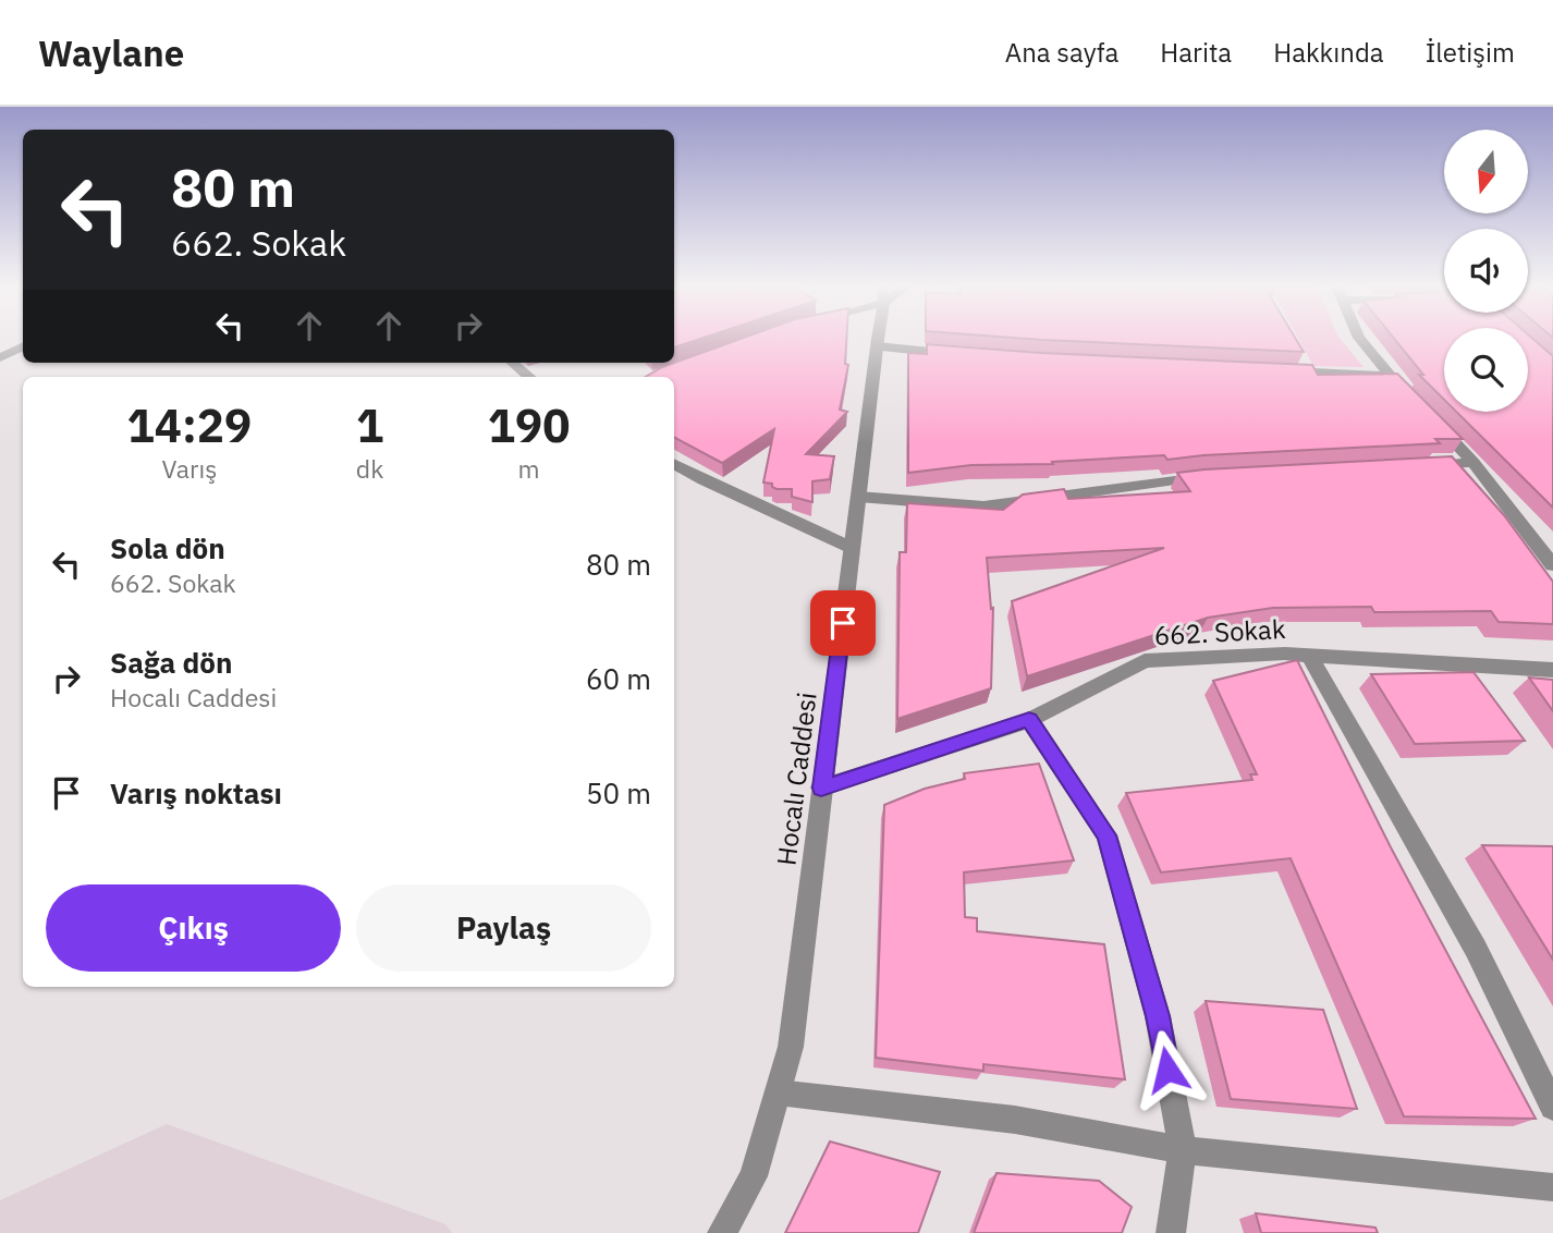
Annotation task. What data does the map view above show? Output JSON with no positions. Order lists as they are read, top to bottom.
{
  "streets": {
    "street": ["662. Sokak", "Hocalı Caddesi"]
  },
  "crossings": [
    ["662. Sokak", "Hocalı Caddesi"]
  ],
  "north": "bottom",
  "page": {
    "header": "Waylane",
    "nav": [
      "Ana sayfa",
      "Harita",
      "Hakkında",
      "İletişim"
    ],
    "turn": ["80 m", "662. Sokak"],
    "eta": [
      "14:29",
      "Varış",
      "1",
      "dk",
      "190",
      "m"
    ],
    "list": [
      {
        "name": "Sola dön",
        "note": "662. Sokak",
        "value": "80 m"
      },
      {
        "name": "Sağa dön",
        "note": "Hocalı Caddesi",
        "value": "60 m"
      },
      {
        "name": "Varış noktası",
        "value": "50 m"
      }
    ],
    "buttons": ["Çıkış", "Paylaş"]
  }
}
